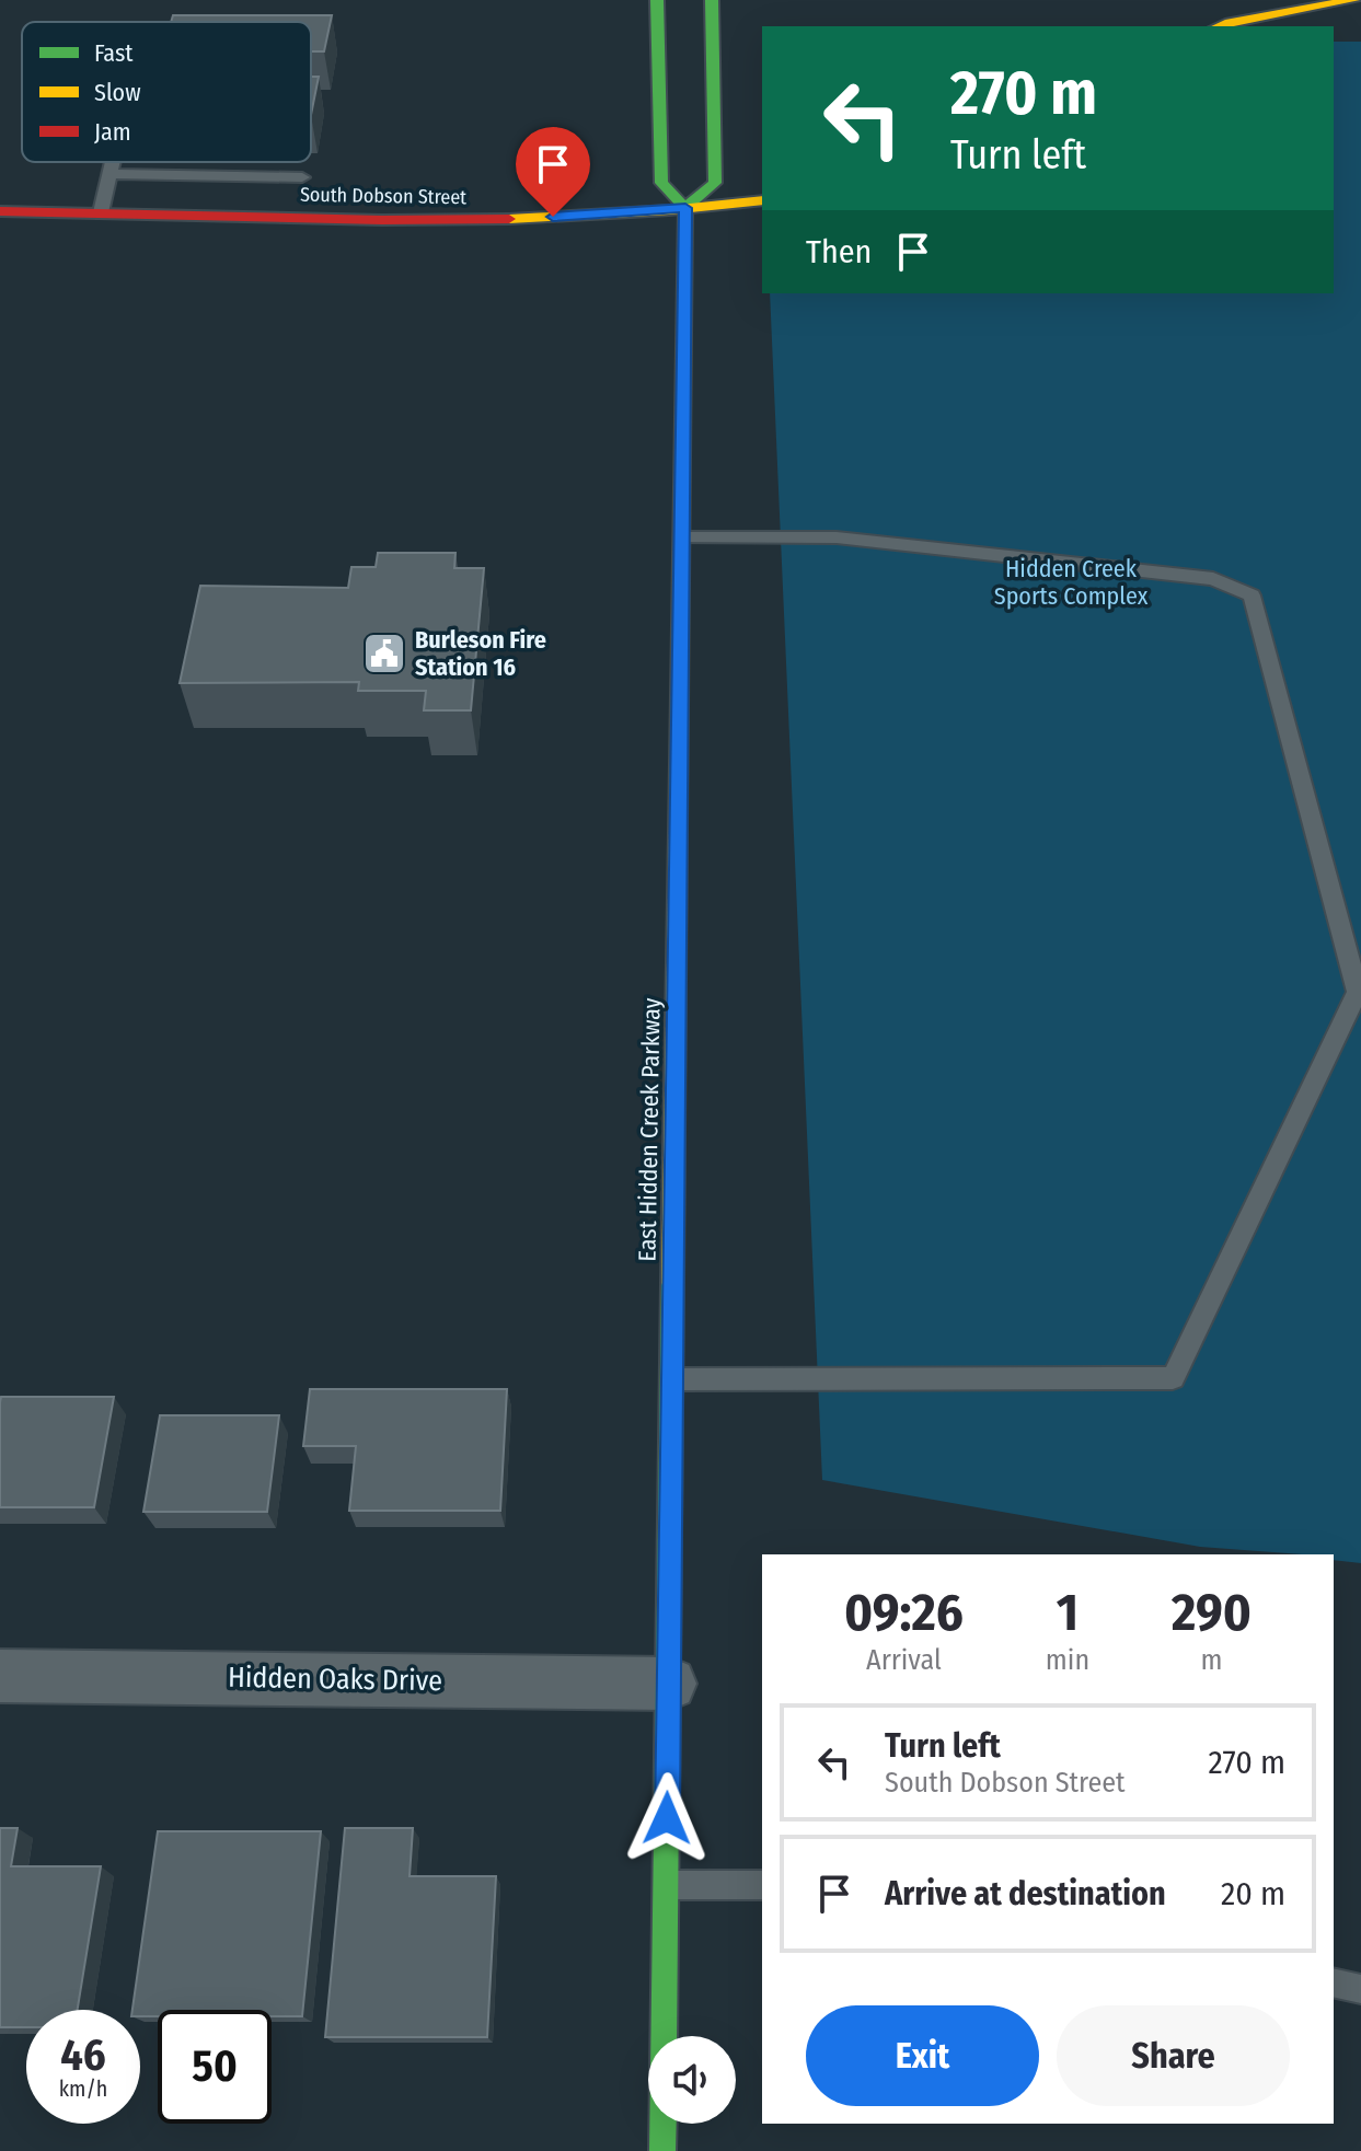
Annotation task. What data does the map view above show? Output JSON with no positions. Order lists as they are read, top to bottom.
{
  "streets": {
    "main road": ["South Dobson Street", "East Hidden Creek Parkway"],
    "street": ["Hidden Oaks Drive"]
  },
  "crossings": [
    ["South Dobson Street", "East Hidden Creek Parkway"],
    ["East Hidden Creek Parkway", "Hidden Oaks Drive"]
  ],
  "parks": ["Hidden Creek Sports Complex"],
  "places": {
    "public building": ["Burleson Fire Station 16"]
  },
  "legend": ["Fast", "Slow", "Jam"],
  "page": {
    "turn": ["270 m", "Turn left"],
    "then": "Then",
    "eta": [
      "09:26",
      "Arrival",
      "1",
      "min",
      "290",
      "m"
    ],
    "list": [
      {
        "name": "Turn left",
        "note": "South Dobson Street",
        "value": "270 m"
      },
      {
        "name": "Arrive at destination",
        "value": "20 m"
      }
    ],
    "buttons": ["Exit", "Share"],
    "speed": "46 km/h",
    "limit": "50"
  }
}
